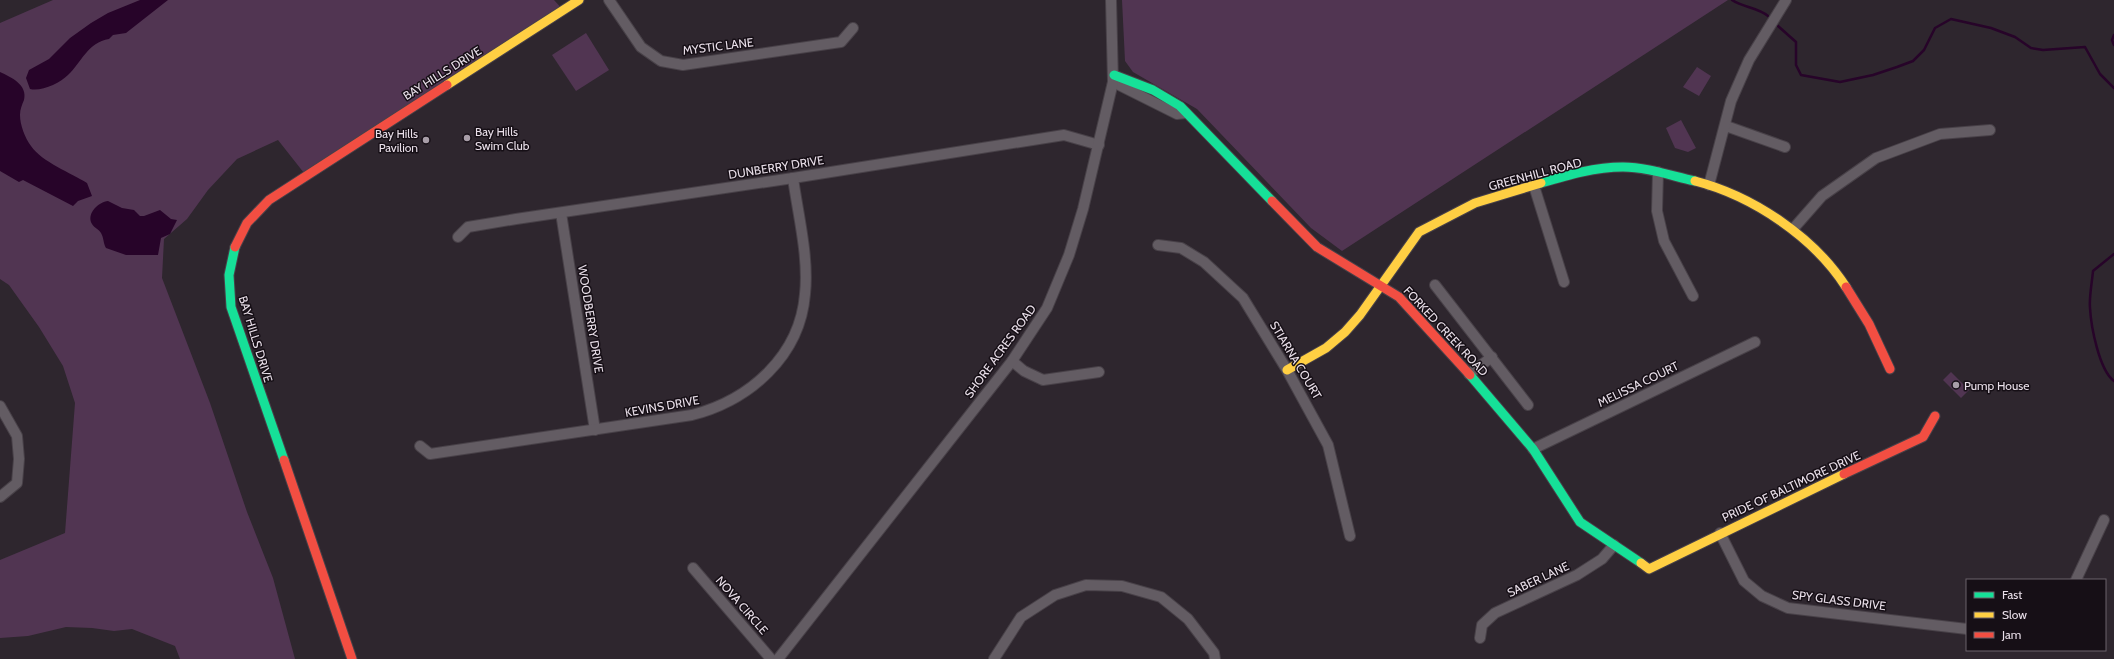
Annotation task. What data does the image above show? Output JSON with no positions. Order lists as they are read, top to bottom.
{
  "streets": {
    "street": [
      "MYSTIC LANE",
      "BAY HILLS DRIVE",
      "DUNBERRY DRIVE",
      "GREENHILL ROAD",
      "WOODBERRY DRIVE",
      "FORKED CREEK ROAD",
      "SHORE ACRES ROAD",
      "STIARNA COURT",
      "MELISSA COURT",
      "KEVINS DRIVE",
      "PRIDE OF BALTIMORE DRIVE",
      "SABER LANE",
      "SPY GLASS DRIVE",
      "NOVA CIRCLE"
    ]
  },
  "crossings": [
    ["DUNBERRY DRIVE", "WOODBERRY DRIVE"],
    ["DUNBERRY DRIVE", "SHORE ACRES ROAD"],
    ["DUNBERRY DRIVE", "KEVINS DRIVE"],
    ["GREENHILL ROAD", "FORKED CREEK ROAD"],
    ["GREENHILL ROAD", "STIARNA COURT"],
    ["WOODBERRY DRIVE", "KEVINS DRIVE"],
    ["FORKED CREEK ROAD", "SHORE ACRES ROAD"],
    ["FORKED CREEK ROAD", "MELISSA COURT"],
    ["FORKED CREEK ROAD", "PRIDE OF BALTIMORE DRIVE"],
    ["FORKED CREEK ROAD", "SABER LANE"],
    ["PRIDE OF BALTIMORE DRIVE", "SPY GLASS DRIVE"]
  ],
  "places": ["Bay Hills Swim Club", "Bay Hills Pavilion", "Pump House"],
  "legend": ["Fast", "Slow", "Jam"]
}
